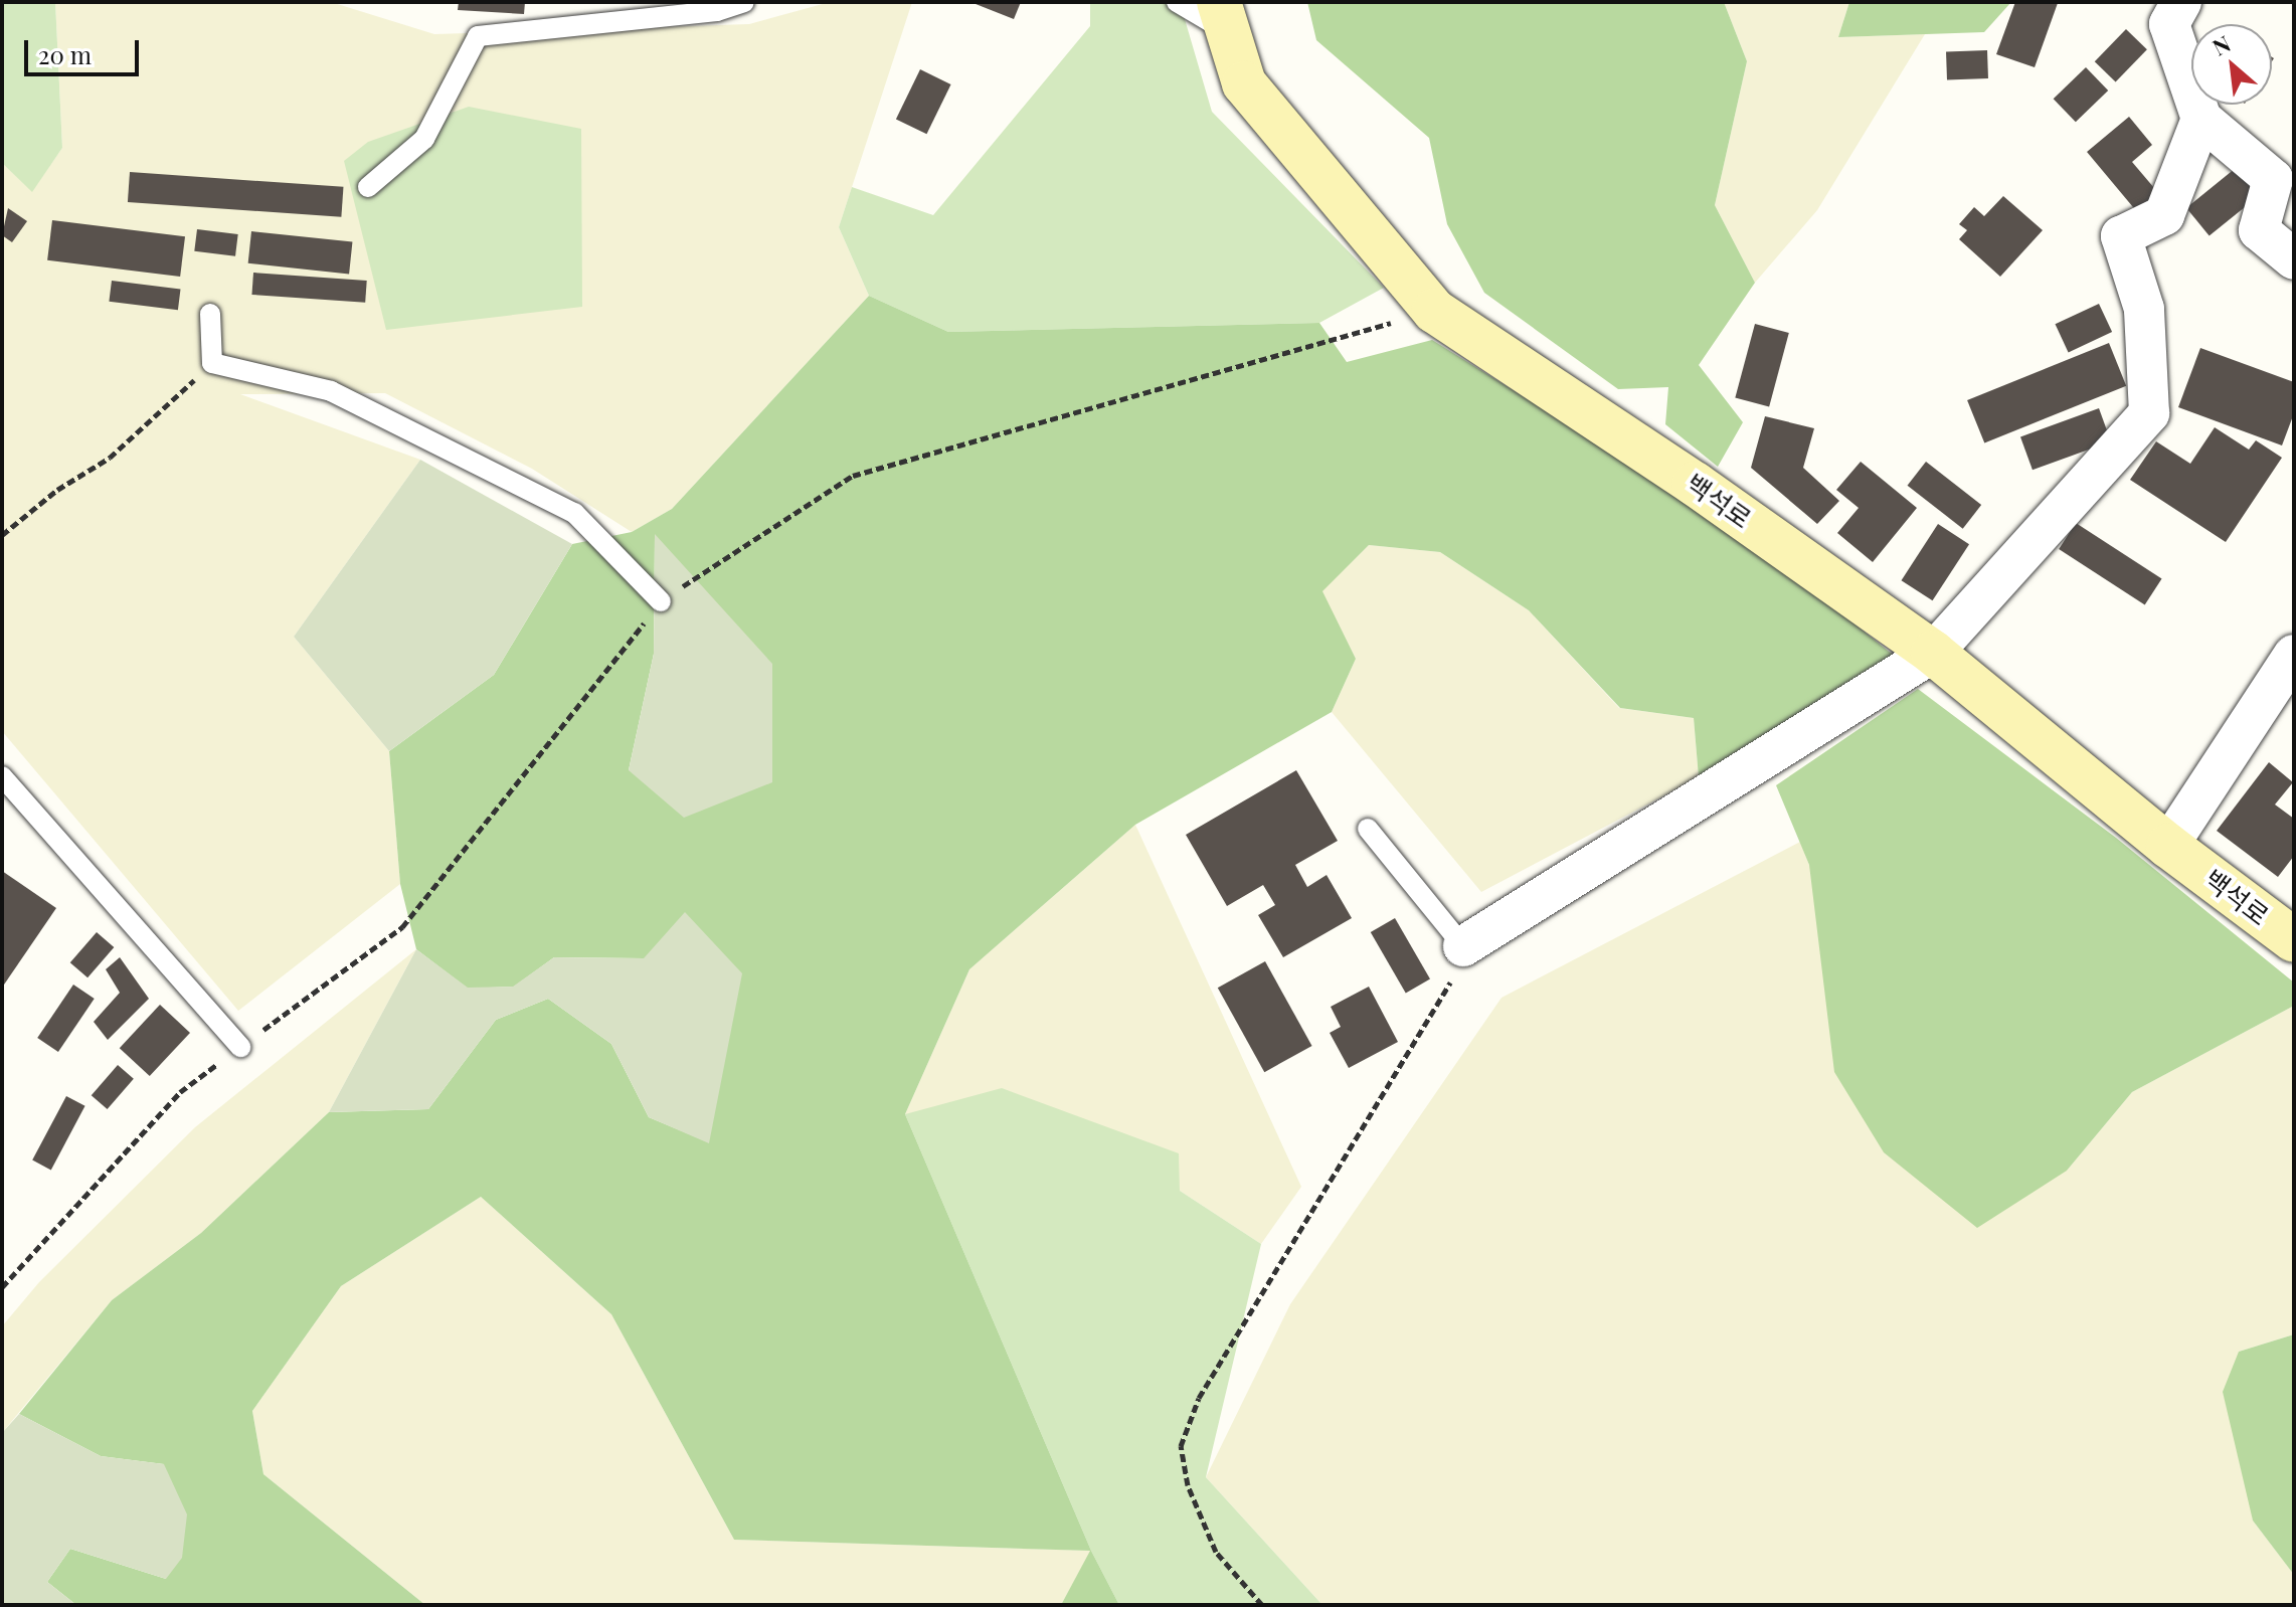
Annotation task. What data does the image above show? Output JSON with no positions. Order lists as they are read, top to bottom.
{
  "streets": {
    "street": ["백석로"]
  },
  "scale_bar": "20 m",
  "north": "top left"
}
